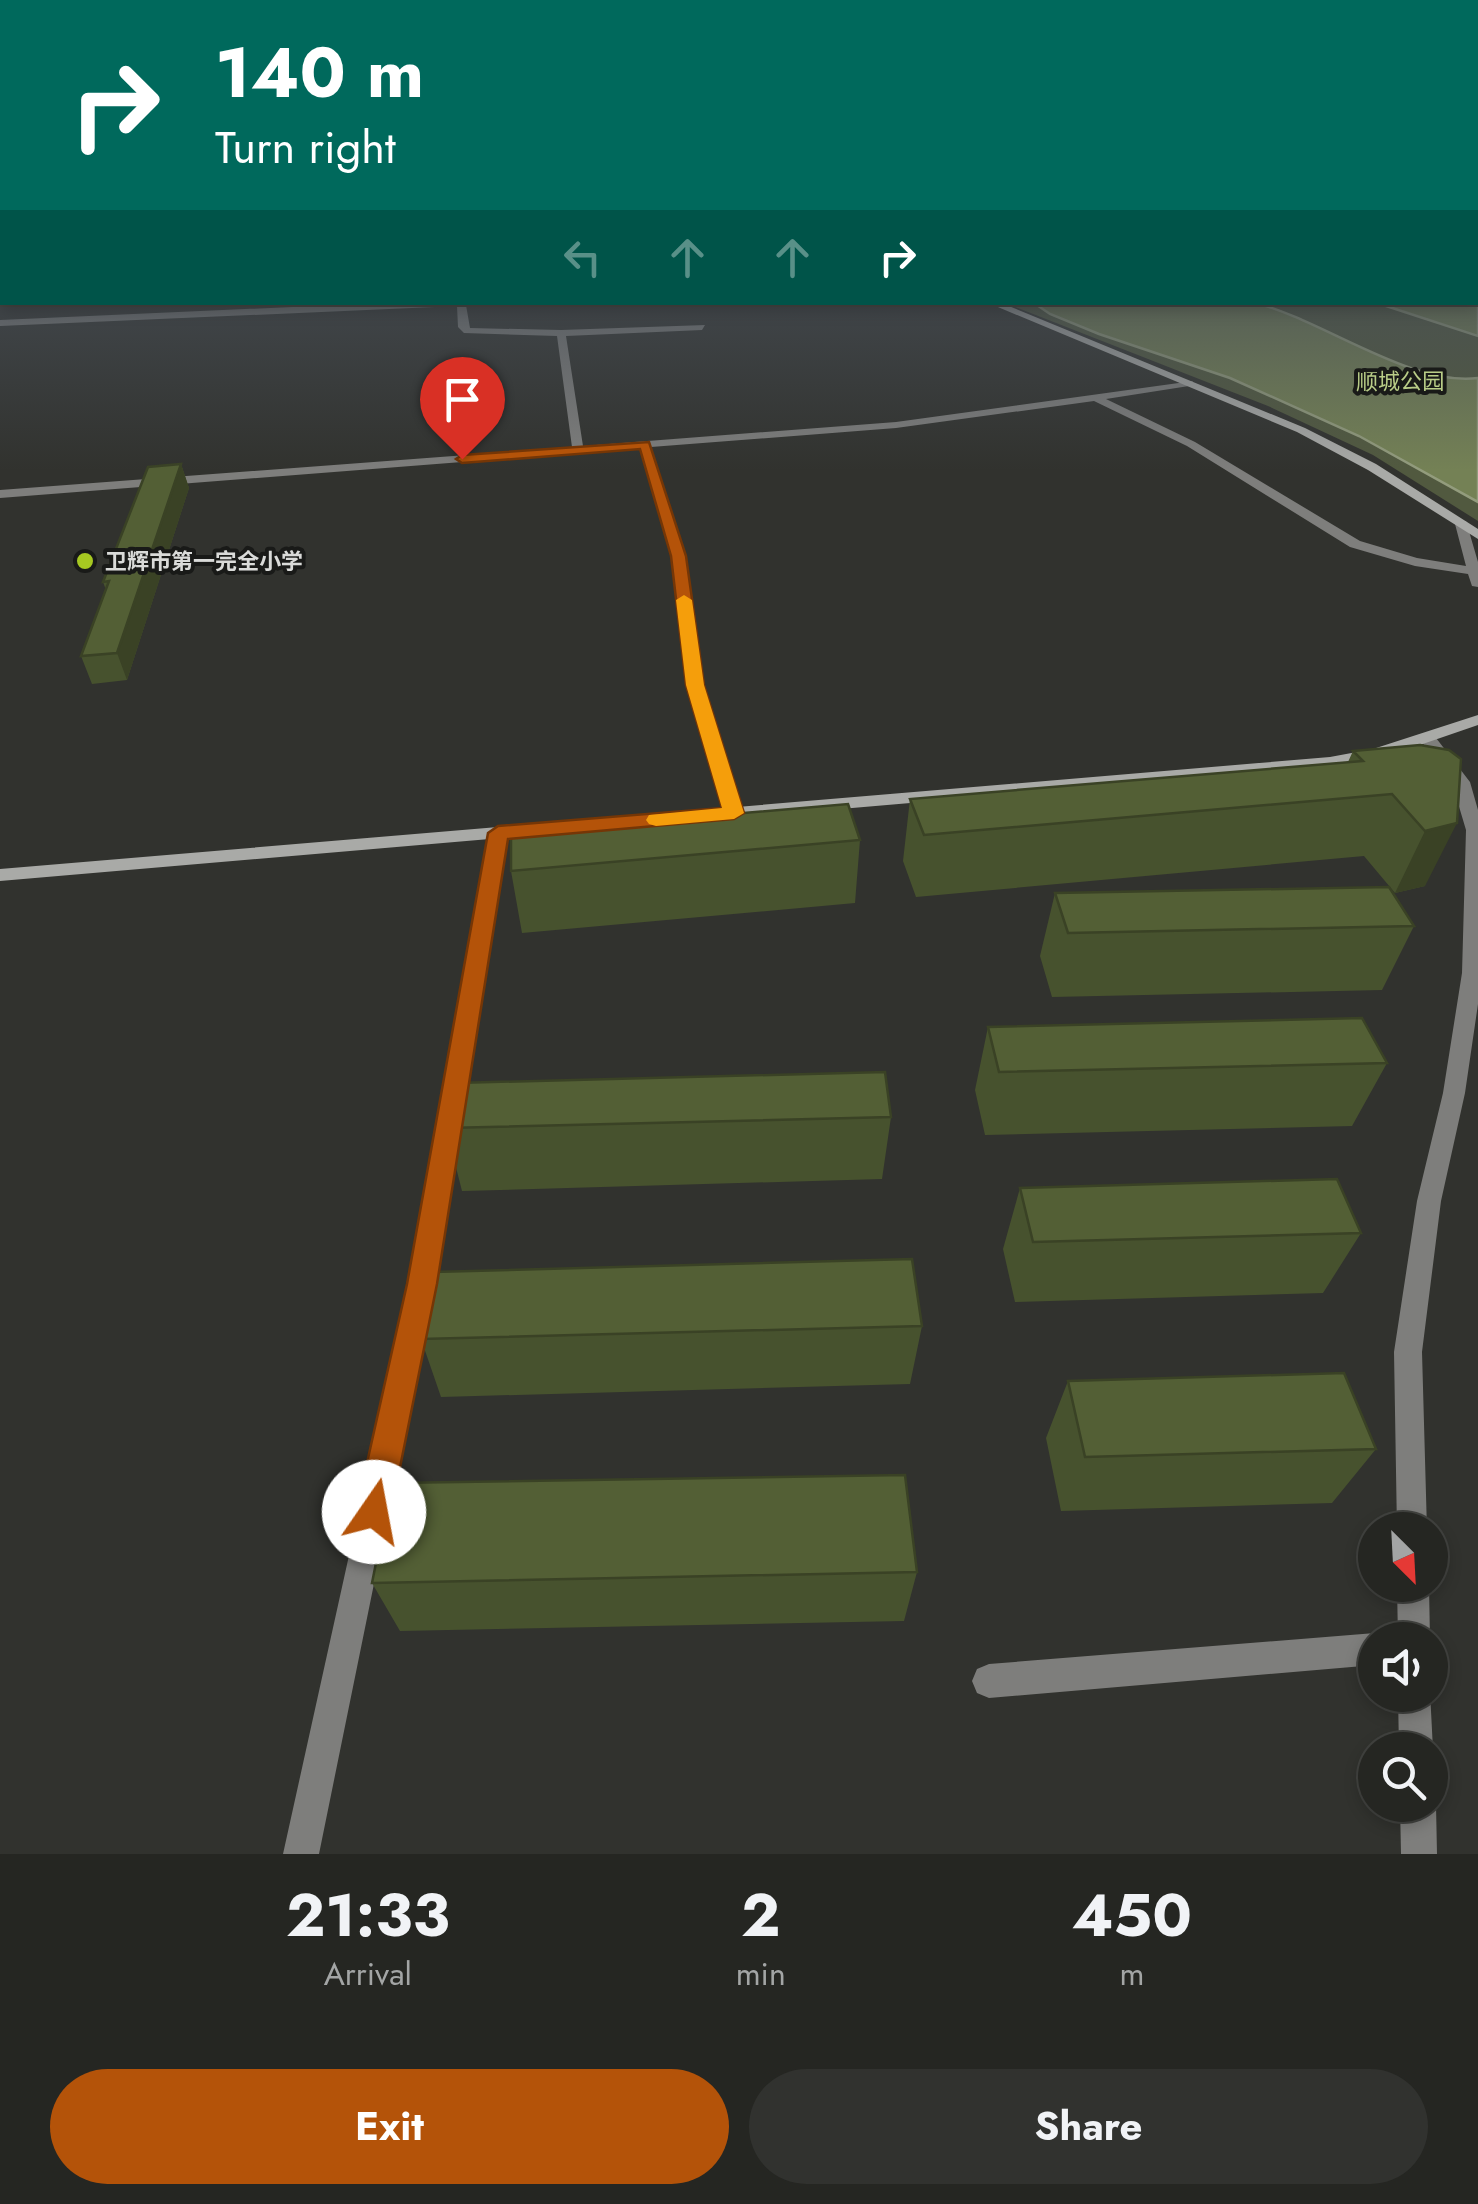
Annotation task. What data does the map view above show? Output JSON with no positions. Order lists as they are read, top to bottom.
{
  "parks": ["顺城公园"],
  "places": ["卫辉市第一完全小学"],
  "north": "bottom right",
  "page": {
    "turn": ["140 m", "Turn right"],
    "eta": [
      "21:33",
      "Arrival",
      "2",
      "min",
      "450",
      "m"
    ],
    "buttons": ["Exit", "Share"]
  }
}
